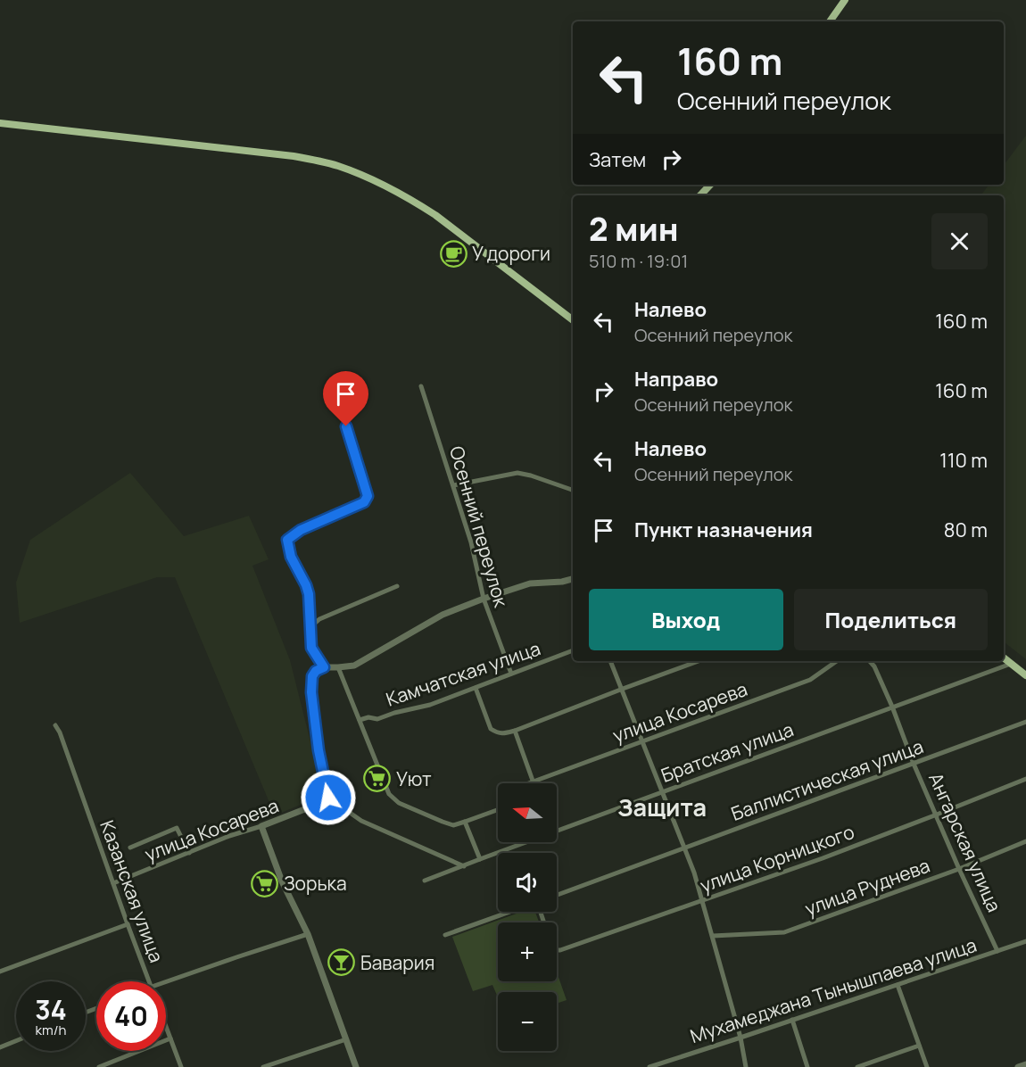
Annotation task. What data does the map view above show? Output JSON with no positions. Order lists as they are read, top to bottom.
{
  "streets": {
    "street": [
      "Осенний переулок",
      "Камчатская улица",
      "улица Косарева",
      "Братская улица",
      "Баллистическая улица",
      "Ангарская улица",
      "улица Корницкого",
      "улица Руднева",
      "Казанская улица",
      "Мухамеджана Тынышпаева улица"
    ]
  },
  "crossings": [
    ["Осенний переулок", "Камчатская улица"],
    ["улица Косарева", "Казанская улица"],
    ["Братская улица", "Ангарская улица"],
    ["Баллистическая улица", "Ангарская улица"],
    ["Ангарская улица", "улица Корницкого"],
    ["Ангарская улица", "улица Руднева"],
    ["Ангарская улица", "Мухамеджана Тынышпаева улица"]
  ],
  "districts": ["Защита"],
  "places": {
    "cafe": ["У дороги"],
    "supermarket": ["Уют", "Зорька"],
    "bar": ["Бавария"]
  },
  "north": "left",
  "page": {
    "turn": ["160 m", "Осенний переулок"],
    "then": "Затем",
    "heading": ["2 мин", "510 m · 19:01"],
    "list": [
      {
        "name": "Налево",
        "note": "Осенний переулок",
        "value": "160 m"
      },
      {
        "name": "Направо",
        "note": "Осенний переулок",
        "value": "160 m"
      },
      {
        "name": "Налево",
        "note": "Осенний переулок",
        "value": "110 m"
      },
      {
        "name": "Пункт назначения",
        "value": "80 m"
      }
    ],
    "buttons": ["Выход", "Поделиться"],
    "map_buttons": ["+", "−"],
    "speed": "34 km/h",
    "limit": "40"
  }
}
